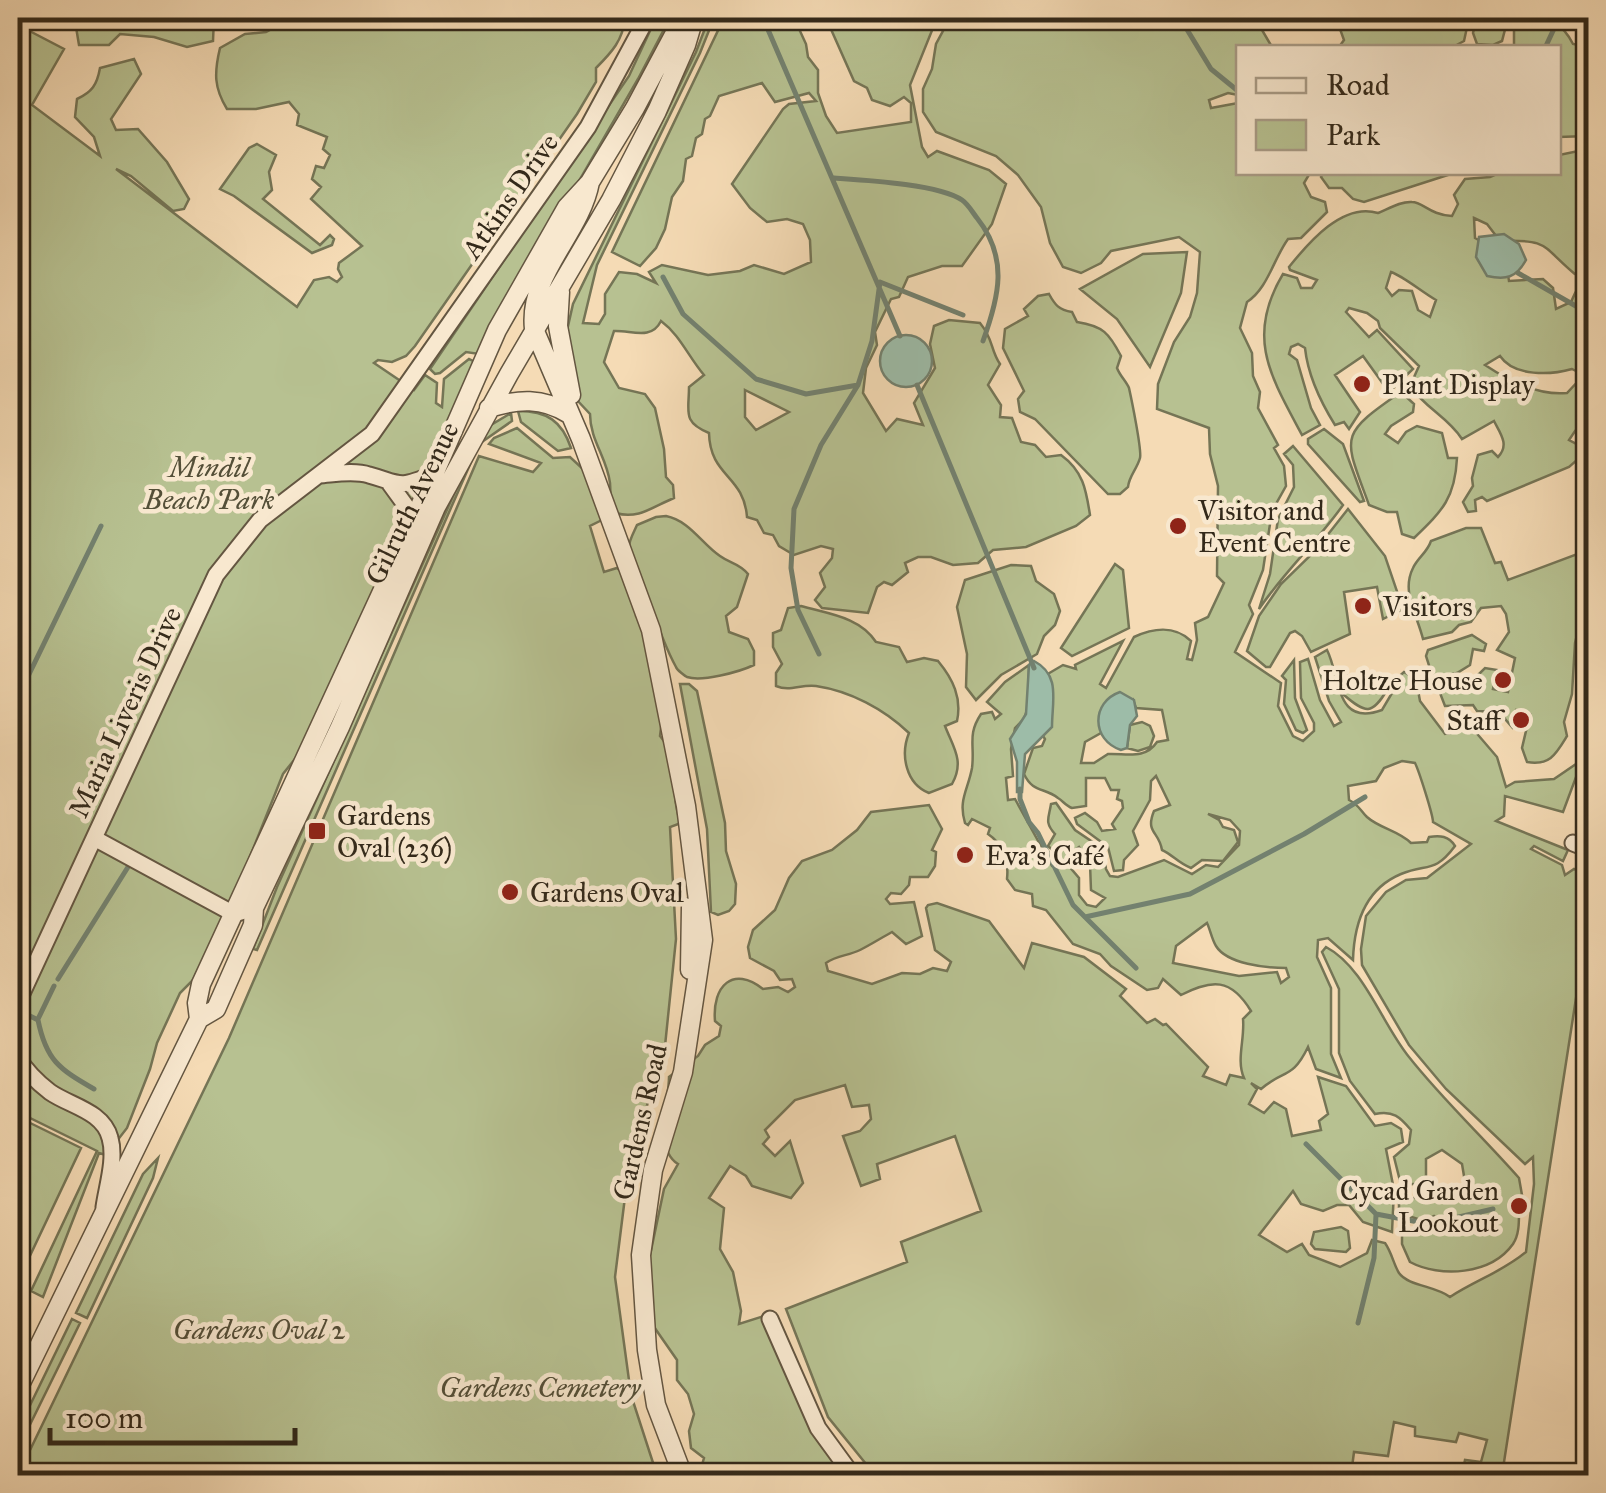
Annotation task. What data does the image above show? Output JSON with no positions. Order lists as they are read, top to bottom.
{
  "streets": {
    "street": [
      "Atkins Drive",
      "Gilruth Avenue",
      "Maria Liveris Drive",
      "Gardens Road"
    ]
  },
  "crossings": [
    ["Atkins Drive", "Maria Liveris Drive"],
    ["Gilruth Avenue", "Gardens Road"]
  ],
  "parks": ["Mindil Beach Park", "Gardens Oval 2", "Gardens Cemetery"],
  "places": {
    "other": [
      "Plant Display",
      "Visitor and Event Centre",
      "Visitors",
      "Holtze House",
      "Staff",
      "Eva’s Café",
      "Gardens Oval",
      "Cycad Garden Lookout"
    ],
    "transit": ["Gardens Oval (236)"]
  },
  "legend": ["Road", "Park"],
  "scale_bar": "100 m"
}
